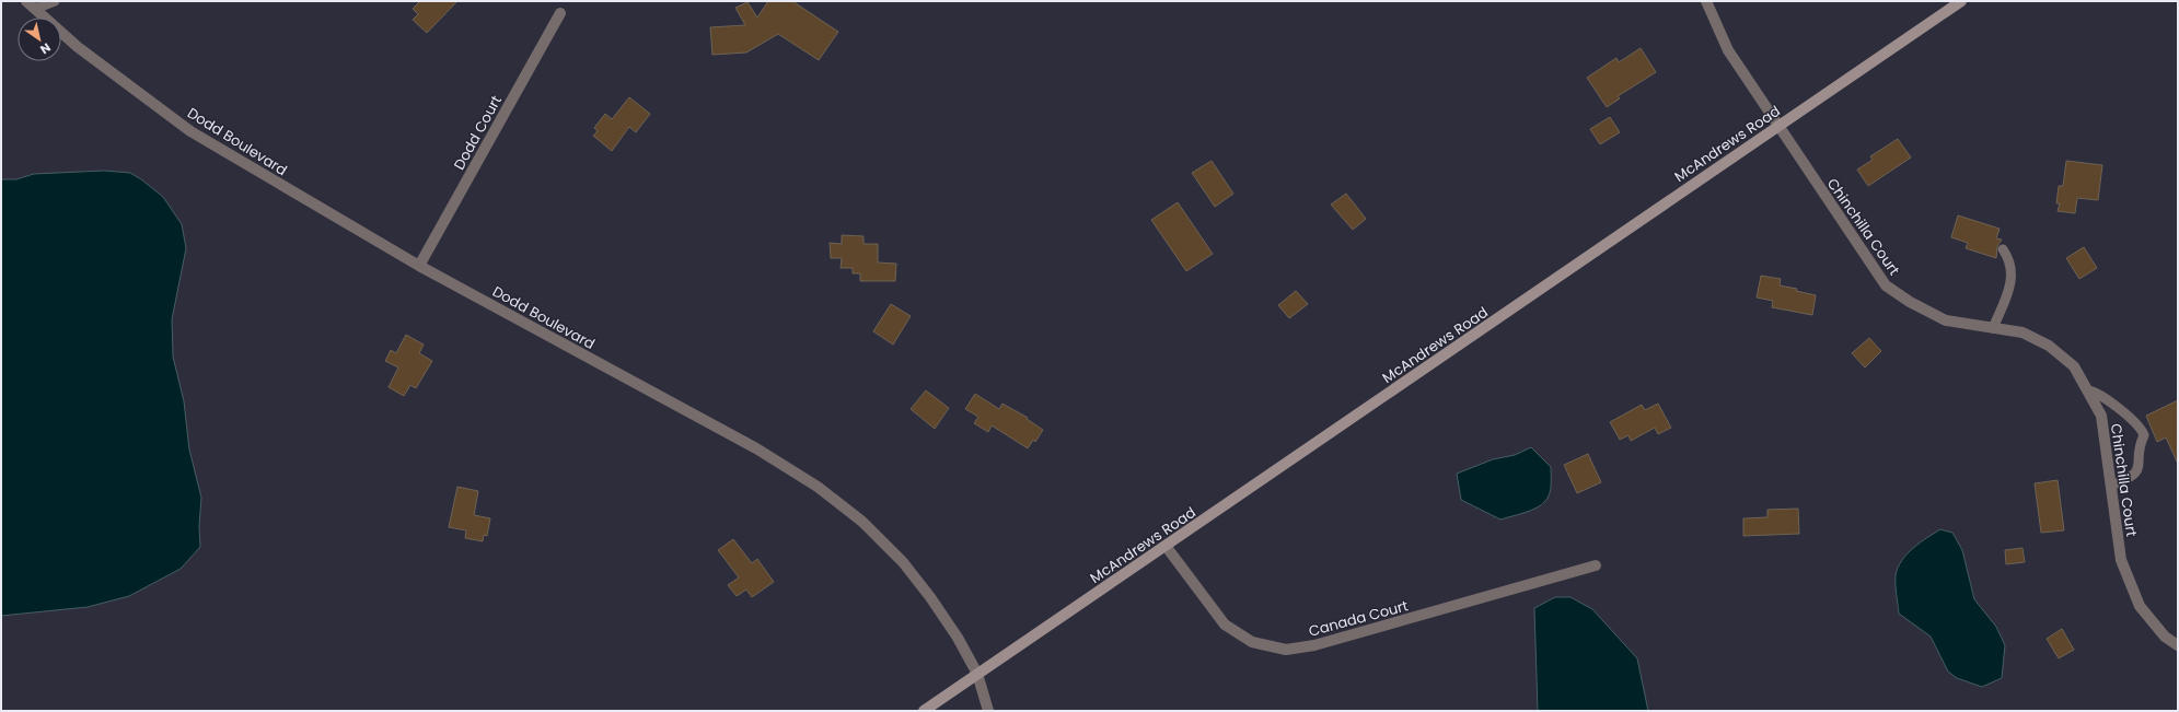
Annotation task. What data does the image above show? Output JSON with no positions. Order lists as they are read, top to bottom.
{
  "streets": {
    "main road": ["McAndrews Road"],
    "street": [
      "Dodd Court",
      "Dodd Boulevard",
      "Chinchilla Court",
      "Canada Court"
    ]
  },
  "crossings": [
    ["Dodd Court", "Dodd Boulevard"],
    ["Dodd Boulevard", "McAndrews Road"],
    ["McAndrews Road", "Chinchilla Court"],
    ["McAndrews Road", "Canada Court"]
  ],
  "north": "bottom right"
}
